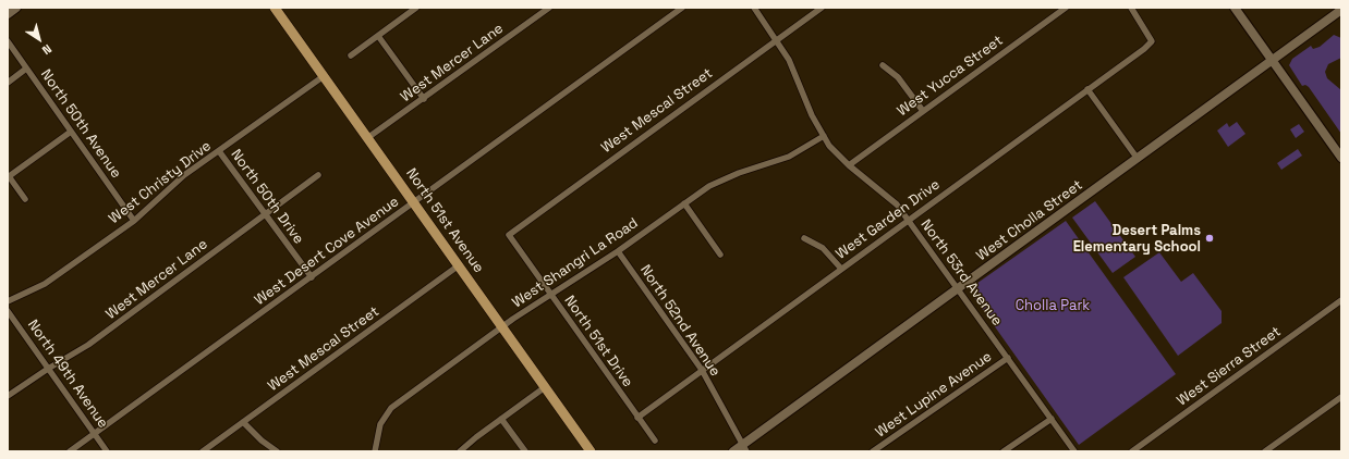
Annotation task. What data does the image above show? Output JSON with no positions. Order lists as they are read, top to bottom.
{
  "streets": {
    "main road": ["North 51st Avenue"],
    "street": [
      "West Mercer Lane",
      "West Yucca Street",
      "West Mescal Street",
      "North 50th Avenue",
      "West Christy Drive",
      "North 50th Drive",
      "West Garden Drive",
      "West Cholla Street",
      "West Desert Cove Avenue",
      "West Shangri La Road",
      "North 53rd Avenue",
      "North 52nd Avenue",
      "North 51st Drive",
      "West Sierra Street",
      "North 49th Avenue",
      "West Lupine Avenue"
    ]
  },
  "crossings": [
    ["West Mercer Lane", "North 50th Drive"],
    ["West Mercer Lane", "North 51st Avenue"],
    ["West Mercer Lane", "North 49th Avenue"],
    ["West Yucca Street", "North 53rd Avenue"],
    ["West Mescal Street", "North 51st Avenue"],
    ["West Mescal Street", "North 53rd Avenue"],
    ["West Mescal Street", "North 51st Drive"],
    ["North 50th Avenue", "West Christy Drive"],
    ["West Christy Drive", "North 50th Drive"],
    ["West Christy Drive", "North 51st Avenue"],
    ["North 50th Drive", "West Desert Cove Avenue"],
    ["West Garden Drive", "North 53rd Avenue"],
    ["West Garden Drive", "North 52nd Avenue"],
    ["West Garden Drive", "North 51st Drive"],
    ["North 51st Avenue", "West Desert Cove Avenue"],
    ["North 51st Avenue", "West Shangri La Road"],
    ["West Cholla Street", "North 53rd Avenue"],
    ["West Cholla Street", "North 52nd Avenue"],
    ["West Desert Cove Avenue", "North 49th Avenue"],
    ["West Shangri La Road", "North 53rd Avenue"],
    ["West Shangri La Road", "North 52nd Avenue"],
    ["West Shangri La Road", "North 51st Drive"],
    ["North 53rd Avenue", "West Lupine Avenue"]
  ],
  "parks": ["Cholla Park"],
  "places": ["Desert Palms Elementary School"],
  "north": "bottom right"
}
